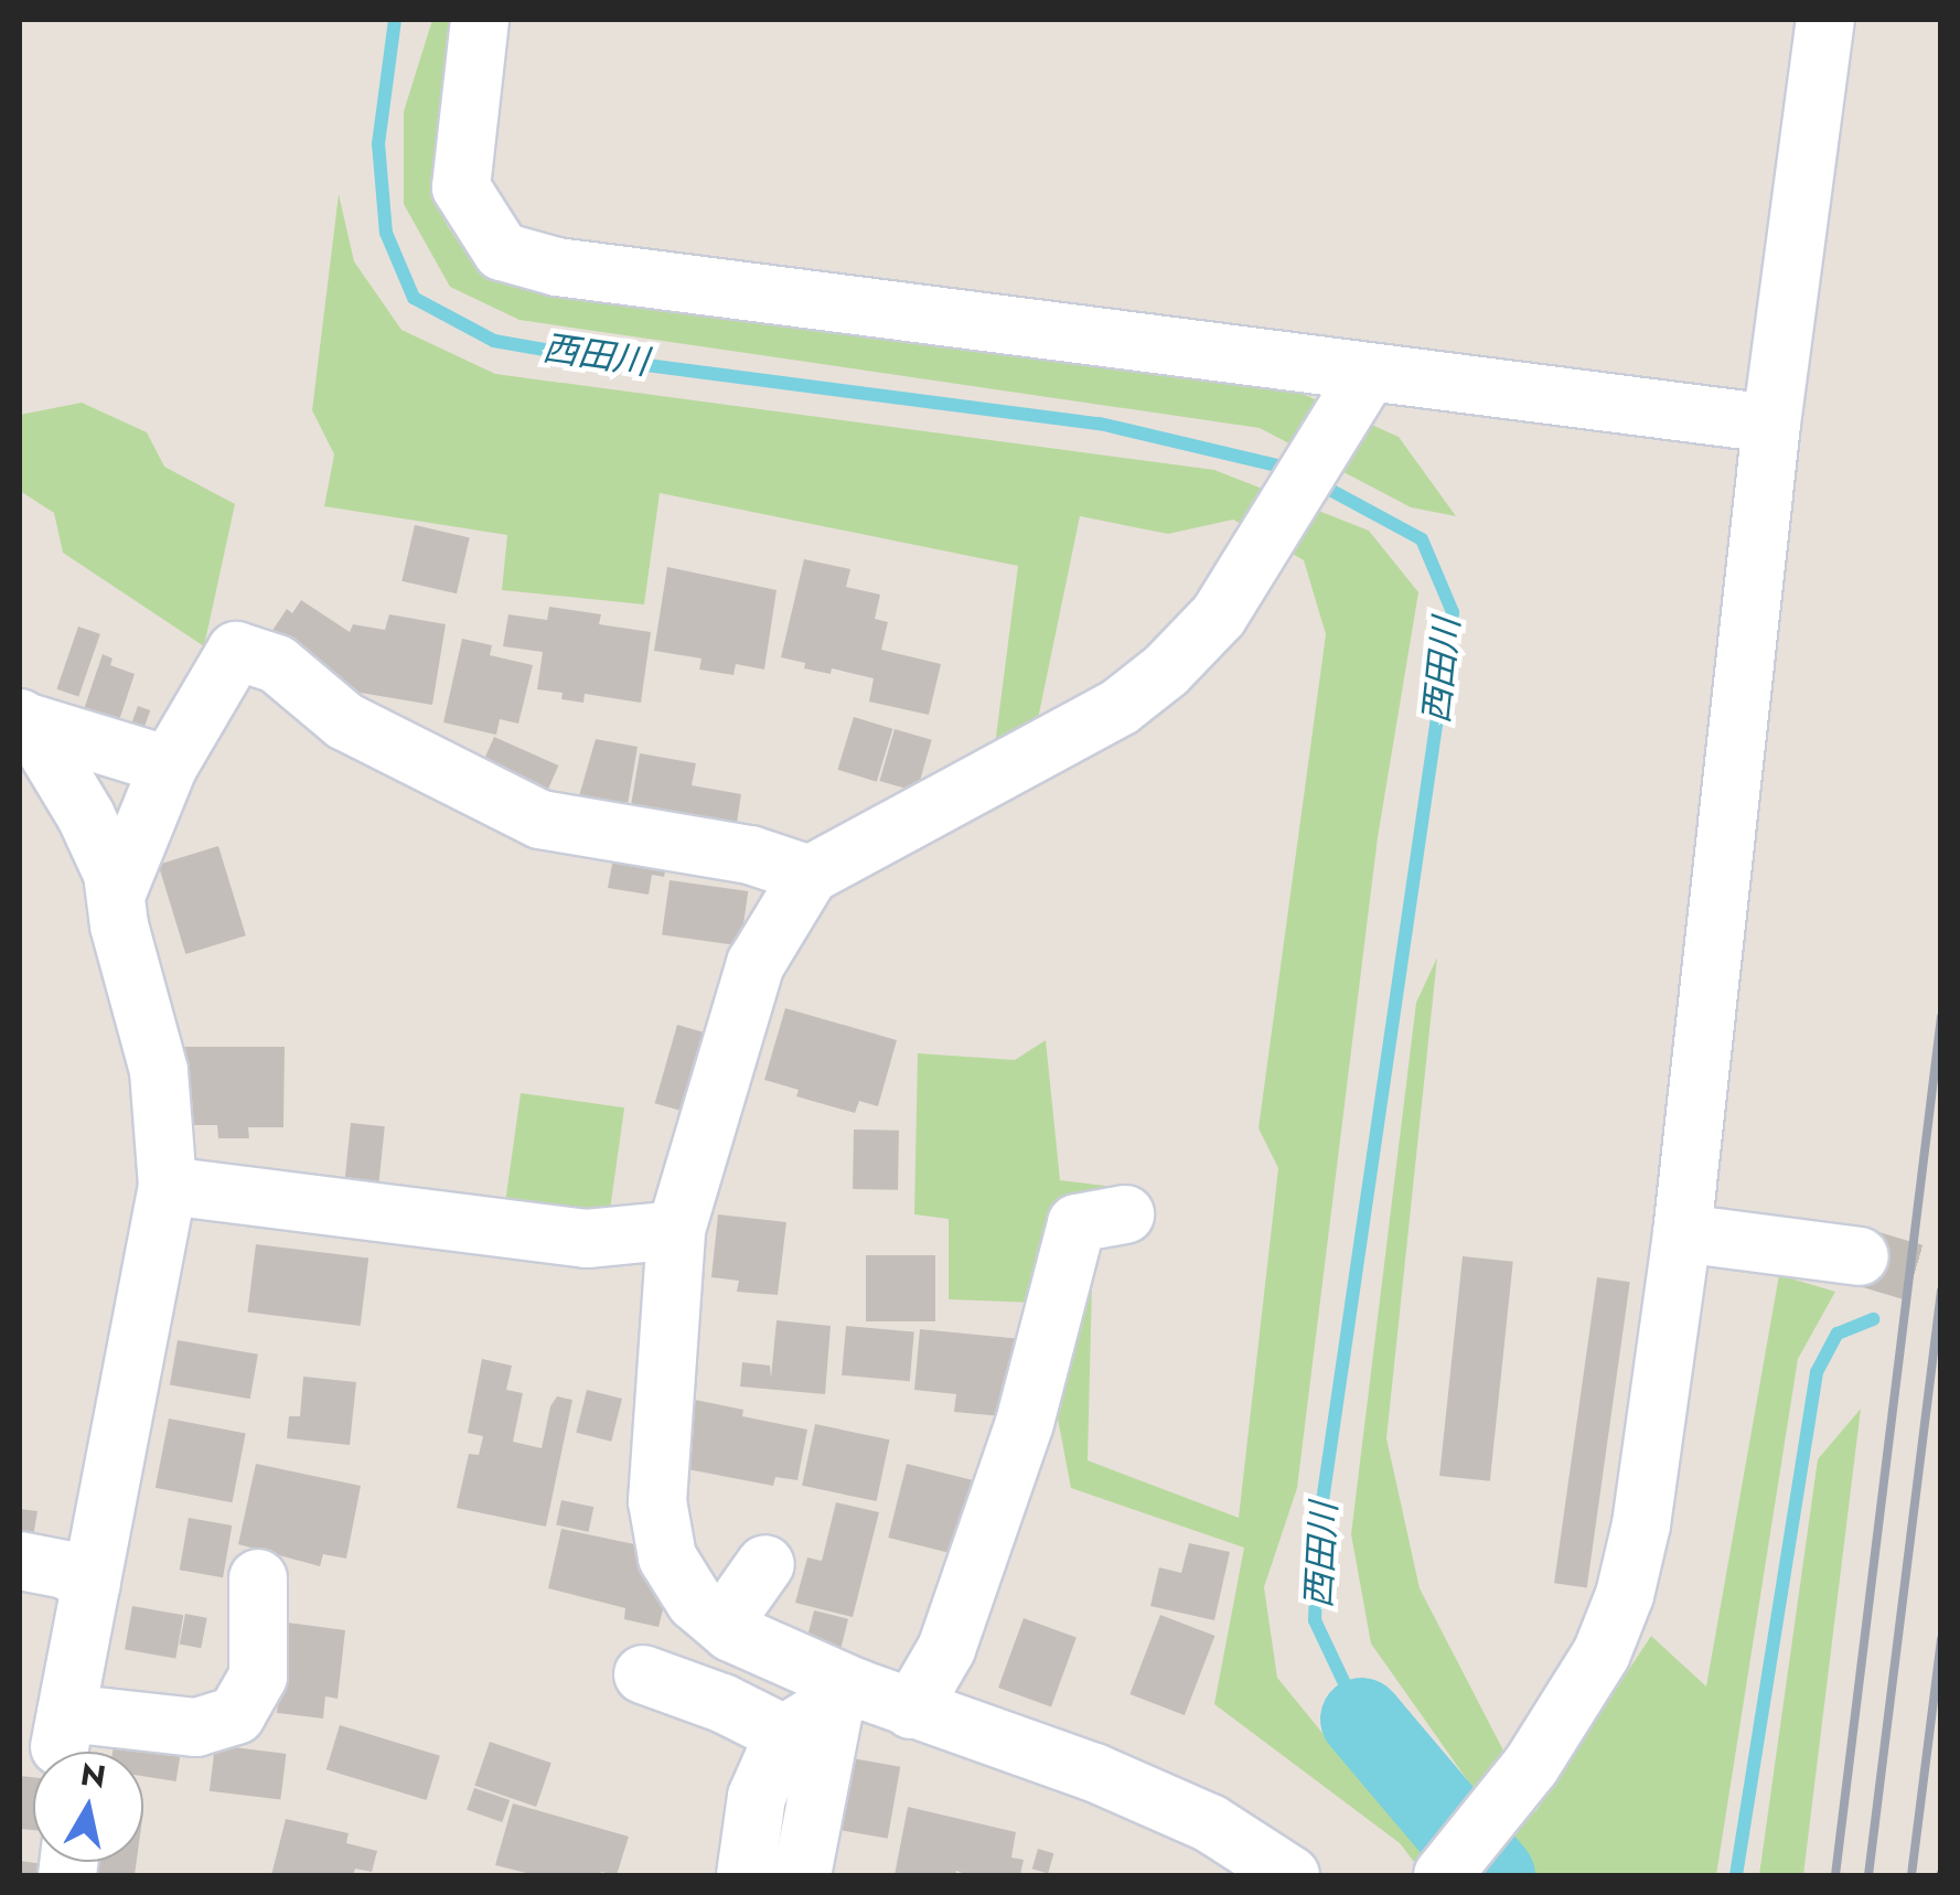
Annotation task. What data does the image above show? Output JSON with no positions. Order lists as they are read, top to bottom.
{
  "water": ["西田川"],
  "north": "top"
}
